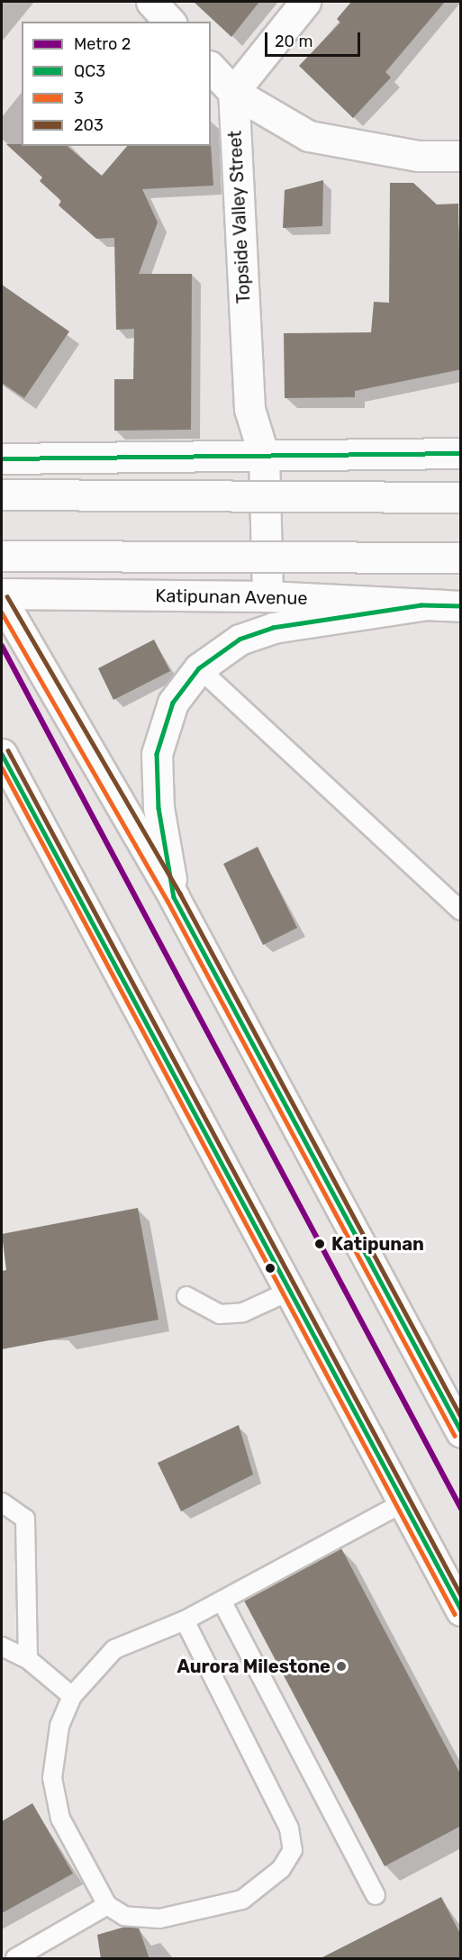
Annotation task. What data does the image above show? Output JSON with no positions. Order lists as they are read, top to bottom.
{
  "streets": {
    "main road": ["Topside Valley Street", "Katipunan Avenue"]
  },
  "crossings": [
    ["Topside Valley Street", "Katipunan Avenue"]
  ],
  "places": ["Katipunan", "Aurora Milestone"],
  "lines": [
    "transit line QC3",
    "transit line 203",
    "transit line 3",
    "metro line 2"
  ],
  "legend": [
    "Metro 2",
    "QC3",
    "3",
    "203"
  ],
  "scale_bar": "20 m"
}
